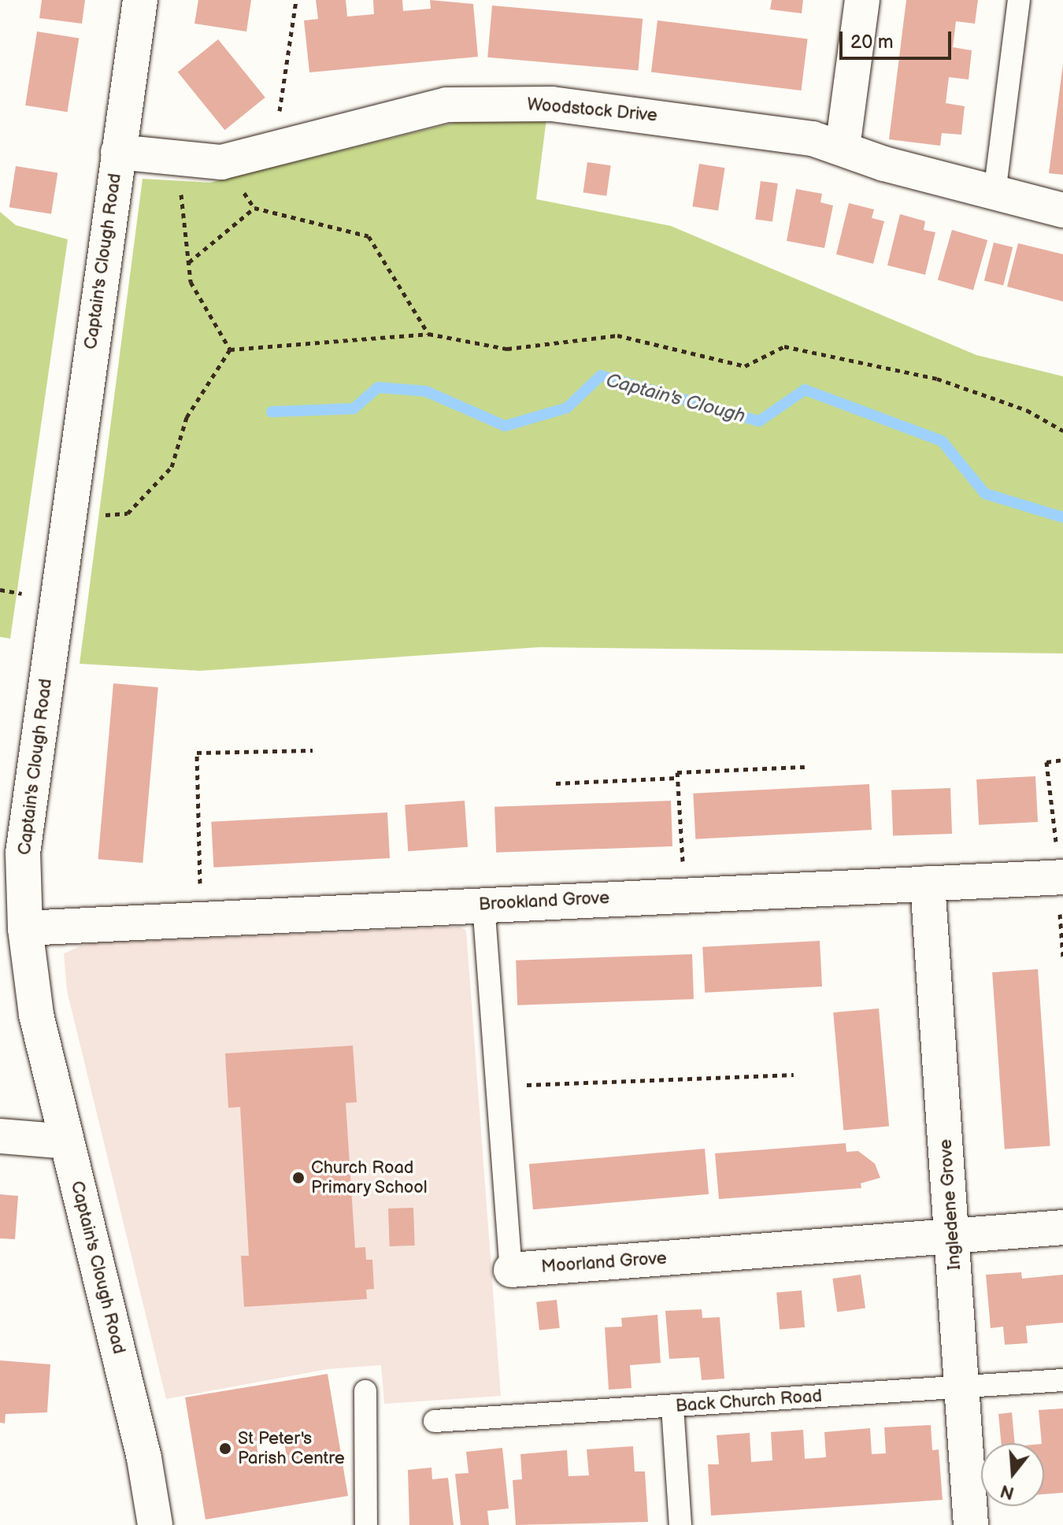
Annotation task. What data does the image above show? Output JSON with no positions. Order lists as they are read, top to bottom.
{
  "streets": {
    "street": [
      "Woodstock Drive",
      "Captain's Clough Road",
      "Brookland Grove",
      "Ingledene Grove",
      "Moorland Grove"
    ],
    "lane": ["Back Church Road"]
  },
  "crossings": [
    ["Woodstock Drive", "Captain's Clough Road"],
    ["Captain's Clough Road", "Brookland Grove"],
    ["Brookland Grove", "Ingledene Grove"],
    ["Brookland Grove", "Moorland Grove"],
    ["Ingledene Grove", "Moorland Grove"],
    ["Ingledene Grove", "Back Church Road"]
  ],
  "water": ["Captain's Clough"],
  "places": ["Church Road Primary School", "St Peter's Parish Centre"],
  "scale_bar": "20 m",
  "north": "bottom"
}
